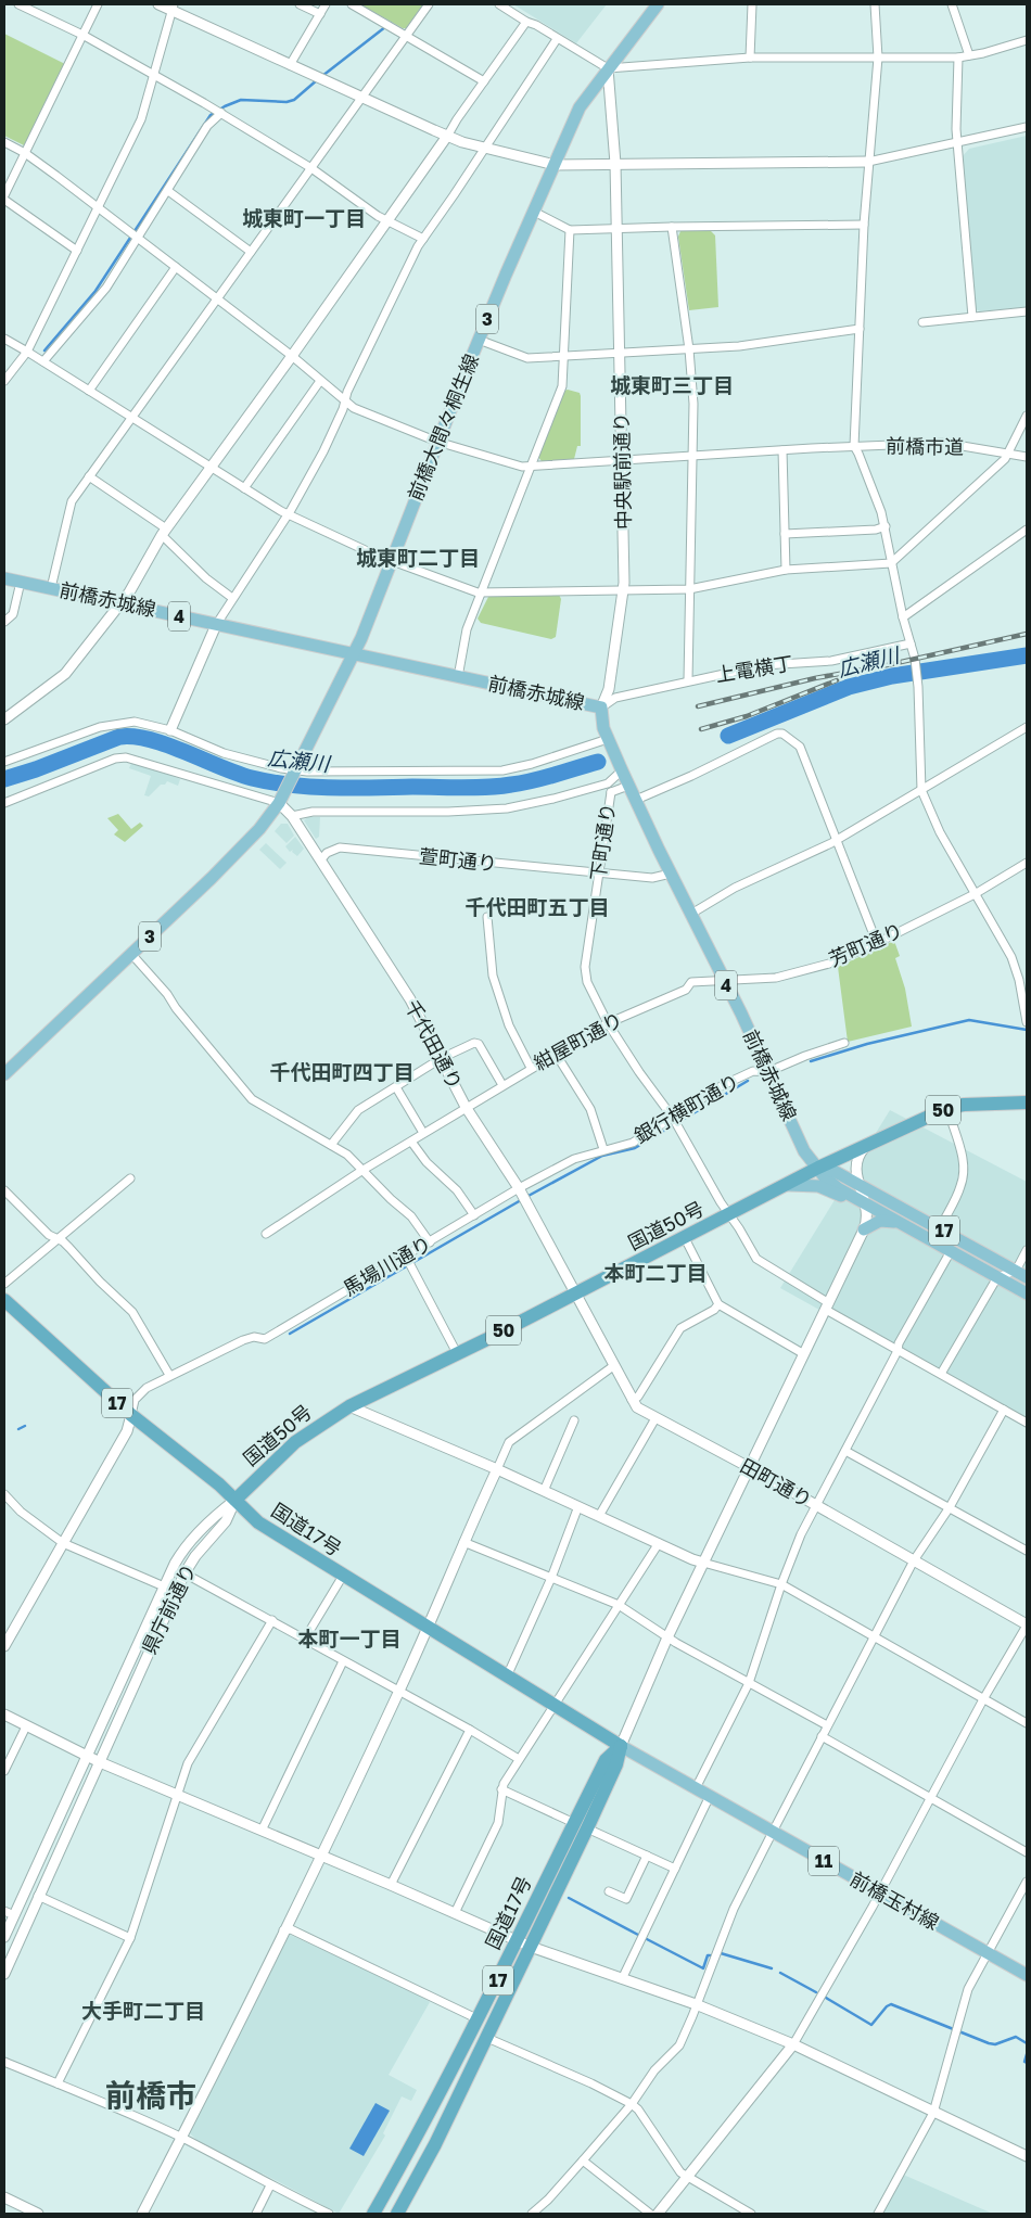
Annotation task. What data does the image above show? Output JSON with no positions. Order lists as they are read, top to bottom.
{
  "streets": {
    "highway": [
      "50",
      "国道50号",
      "17",
      "国道17号"
    ],
    "main road": [
      "3",
      "前橋大間々桐生線",
      "前橋赤城線",
      "4",
      "11",
      "前橋玉村線"
    ],
    "street": [
      "前橋市道",
      "中央駅前通り",
      "上電横丁",
      "下町通り",
      "萱町通り",
      "芳町通り",
      "紺屋町通り",
      "千代田通り",
      "銀行横町通り",
      "馬場川通り",
      "田町通り",
      "県庁前通り"
    ]
  },
  "crossings": [
    ["3", "前橋大間々桐生線"],
    ["3", "千代田通り"],
    ["前橋大間々桐生線", "前橋市道"],
    ["前橋大間々桐生線", "中央駅前通り"],
    ["前橋大間々桐生線", "前橋赤城線"],
    ["前橋市道", "中央駅前通り"],
    ["中央駅前通り", "前橋赤城線"],
    ["中央駅前通り", "上電横丁"],
    ["前橋赤城線", "上電横丁"],
    ["前橋赤城線", "下町通り"],
    ["前橋赤城線", "萱町通り"],
    ["前橋赤城線", "芳町通り"],
    ["前橋赤城線", "銀行横町通り"],
    ["前橋赤城線", "国道50号"],
    ["前橋赤城線", "17"],
    ["下町通り", "萱町通り"],
    ["下町通り", "紺屋町通り"],
    ["萱町通り", "千代田通り"],
    ["芳町通り", "紺屋町通り"],
    ["紺屋町通り", "千代田通り"],
    ["千代田通り", "銀行横町通り"],
    ["千代田通り", "国道50号"],
    ["千代田通り", "馬場川通り"],
    ["千代田通り", "田町通り"],
    ["銀行横町通り", "馬場川通り"],
    ["国道50号", "17"],
    ["国道50号", "田町通り"],
    ["国道50号", "国道17号"],
    ["国道50号", "県庁前通り"],
    ["馬場川通り", "国道17号"],
    ["国道17号", "県庁前通り"],
    ["国道17号", "前橋玉村線"]
  ],
  "districts": [
    "城東町一丁目",
    "城東町三丁目",
    "城東町二丁目",
    "千代田町五丁目",
    "千代田町四丁目",
    "本町二丁目",
    "本町一丁目",
    "大手町二丁目",
    "前橋市"
  ],
  "water": ["広瀬川"]
}
